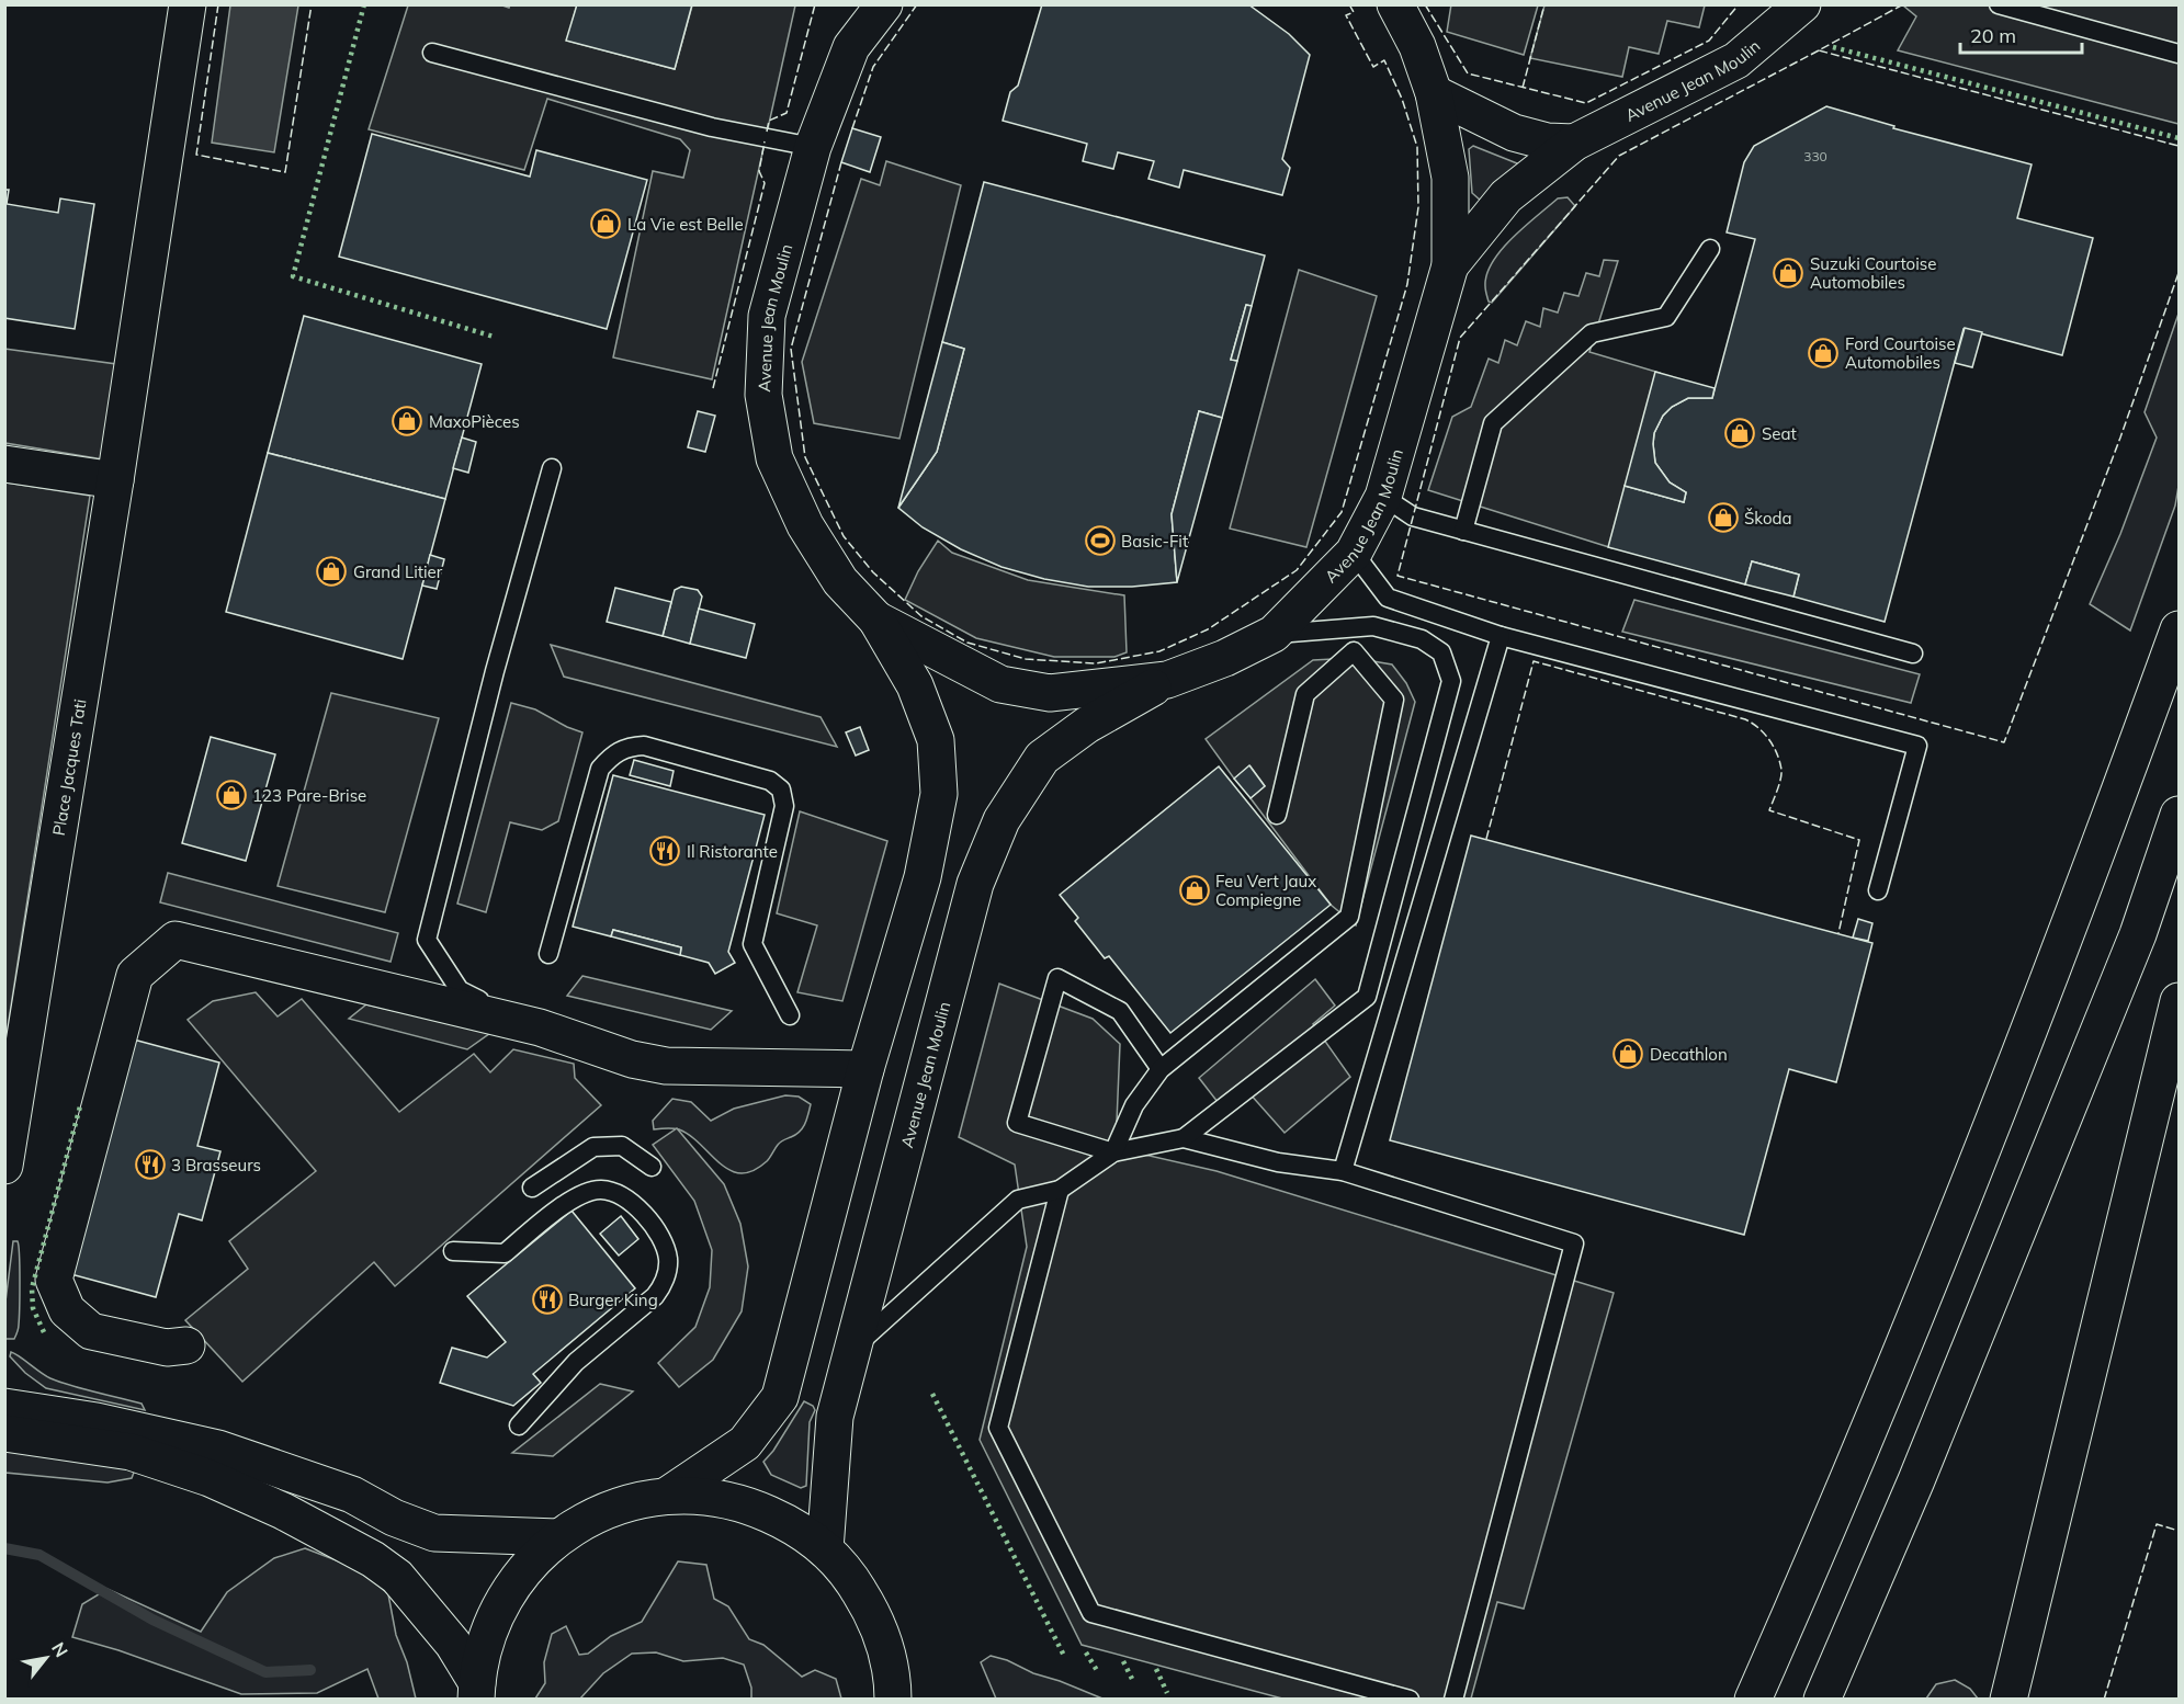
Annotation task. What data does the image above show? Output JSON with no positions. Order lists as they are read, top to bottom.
{
  "streets": {
    "street": ["Avenue Jean Moulin", "Place Jacques Tati"]
  },
  "places": {
    "shop": [
      "La Vie est Belle",
      "Suzuki Courtoise Automobiles",
      "Ford Courtoise Automobiles",
      "MaxoPièces",
      "Seat",
      "Škoda",
      "Grand Litier",
      "123 Pare-Brise",
      "Feu Vert Jaux Compiegne",
      "Decathlon"
    ],
    "sports": ["Basic-Fit"],
    "restaurant": ["Il Ristorante", "3 Brasseurs", "Burger King"]
  },
  "house_numbers": ["330"],
  "scale_bar": "20 m",
  "north": "top right"
}
